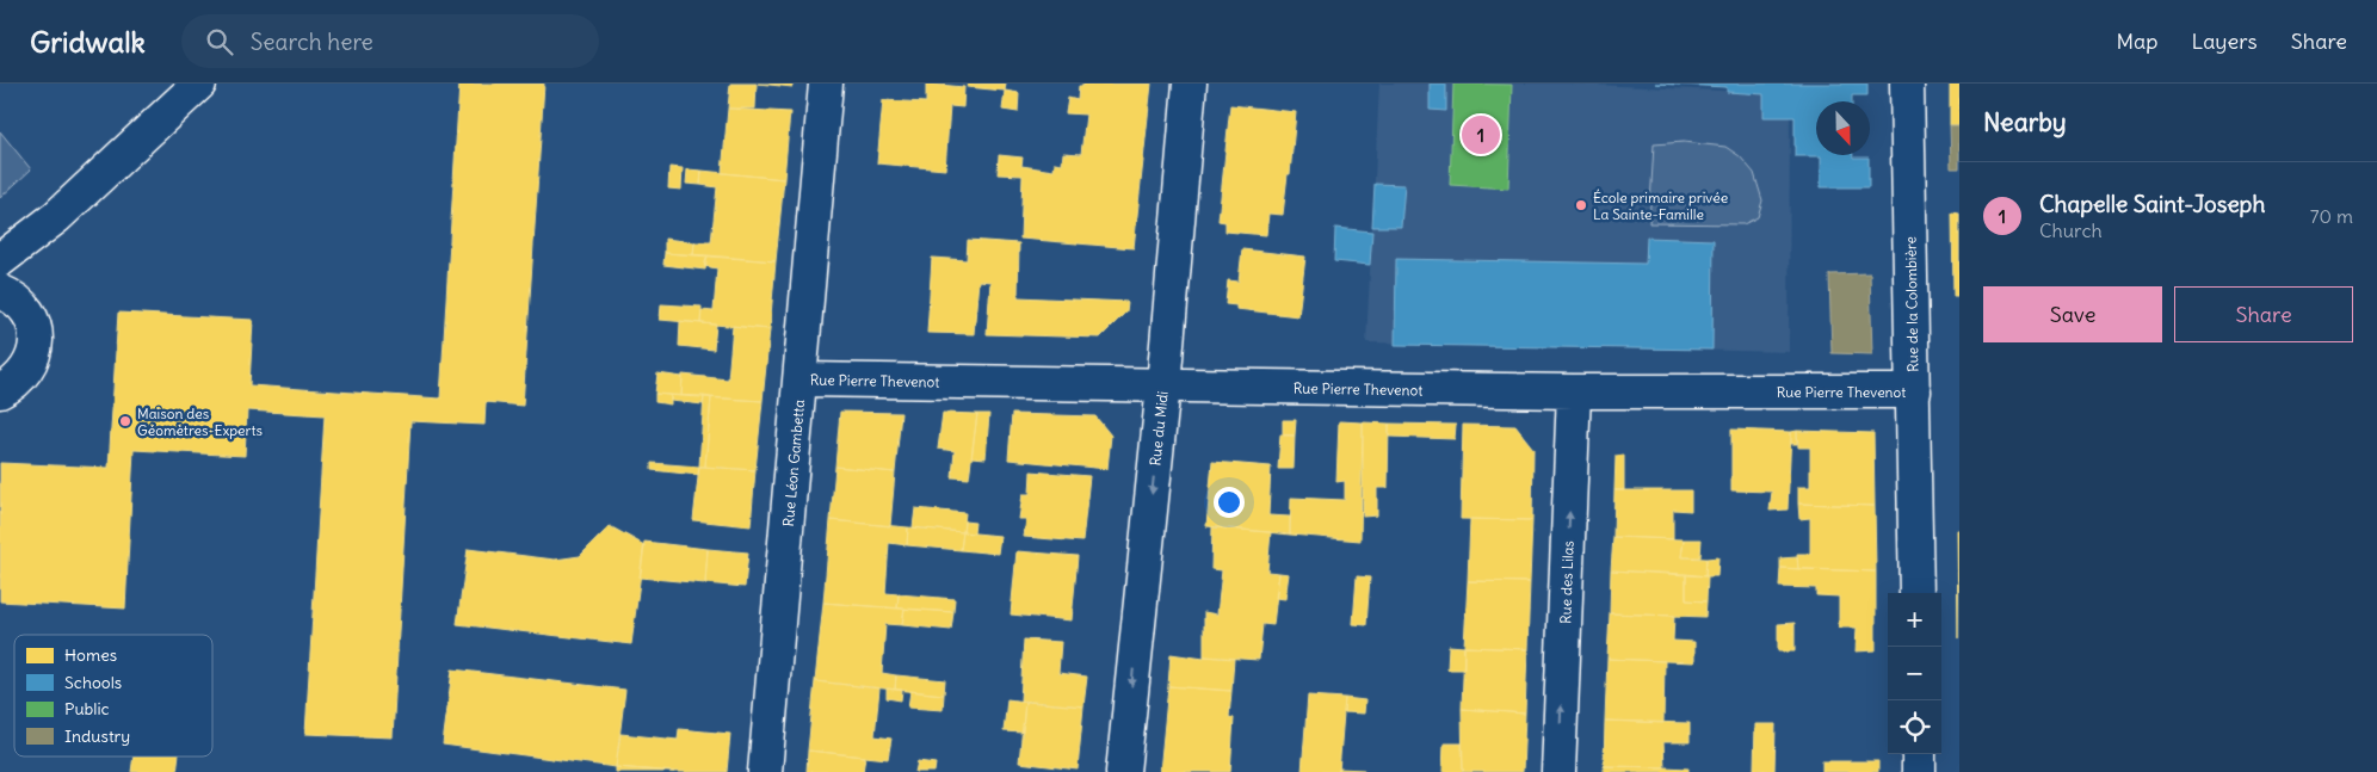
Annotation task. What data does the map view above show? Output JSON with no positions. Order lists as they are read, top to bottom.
{
  "streets": {
    "street": [
      "Rue de la Colombière",
      "Rue Pierre Thevenot",
      "Rue du Midi",
      "Rue Léon Gambetta",
      "Rue des Lilas"
    ]
  },
  "crossings": [
    ["Rue de la Colombière", "Rue Pierre Thevenot"],
    ["Rue Pierre Thevenot", "Rue du Midi"],
    ["Rue Pierre Thevenot", "Rue Léon Gambetta"],
    ["Rue Pierre Thevenot", "Rue des Lilas"]
  ],
  "one_way": ["Rue du Midi", "Rue des Lilas"],
  "places": ["École primaire privée La Sainte-Famille", "Maison des Géomètres-Experts"],
  "legend": [
    "Homes",
    "Schools",
    "Public",
    "Industry"
  ],
  "north": "bottom",
  "page": {
    "header": "Gridwalk",
    "search": "Search here",
    "nav": ["Map", "Layers", "Share"],
    "heading": "Nearby",
    "pins": "1",
    "list": [
      {
        "mark": "1",
        "name": "Chapelle Saint-Joseph",
        "note": "Church",
        "value": "70 m"
      }
    ],
    "buttons": ["Save", "Share"],
    "map_buttons": ["+", "−"]
  }
}
